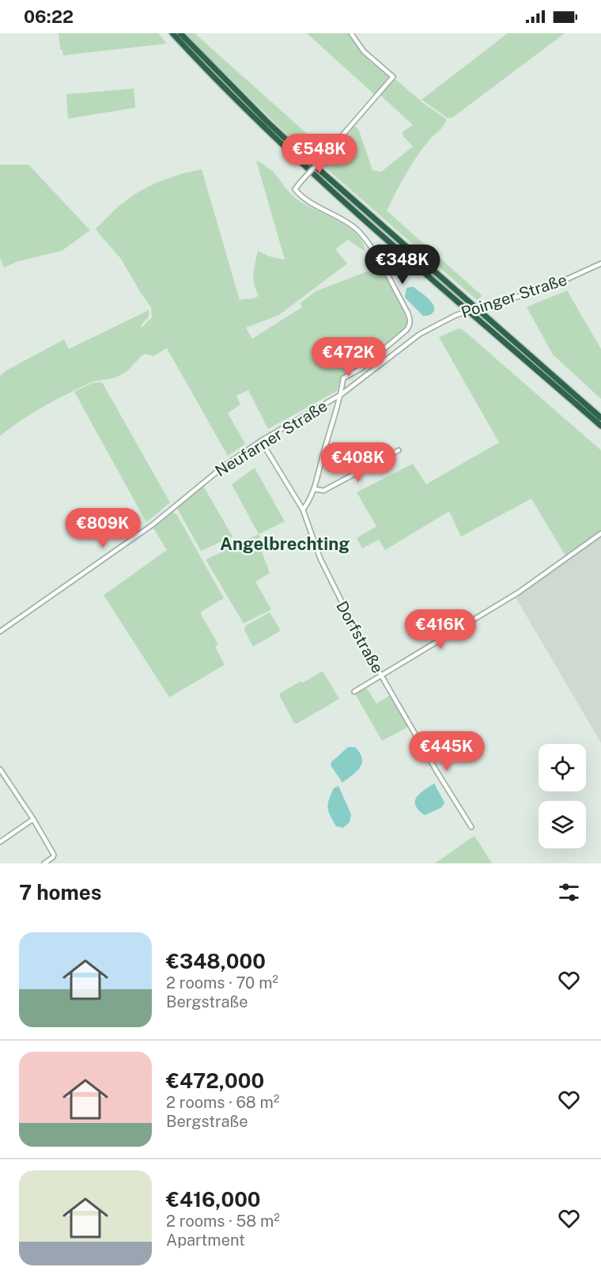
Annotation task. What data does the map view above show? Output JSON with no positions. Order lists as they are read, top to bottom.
{
  "streets": {
    "street": ["Poinger Straße", "Neufarner Straße", "Dorfstraße"]
  },
  "crossings": [
    ["Poinger Straße", "Neufarner Straße"],
    ["Neufarner Straße", "Dorfstraße"]
  ],
  "districts": ["Angelbrechting"],
  "page": {
    "status": "06:22",
    "price": [
      "€548K",
      "€348K",
      "€472K",
      "€408K",
      "€809K",
      "€416K",
      "€445K"
    ],
    "heading": "7 homes",
    "list": [
      {
        "name": "€348,000",
        "note": "2 rooms · 70 m² · Bergstraße"
      },
      {
        "name": "€472,000",
        "note": "2 rooms · 68 m² · Bergstraße"
      },
      {
        "name": "€416,000",
        "note": "2 rooms · 58 m² · Apartment"
      }
    ]
  }
}
